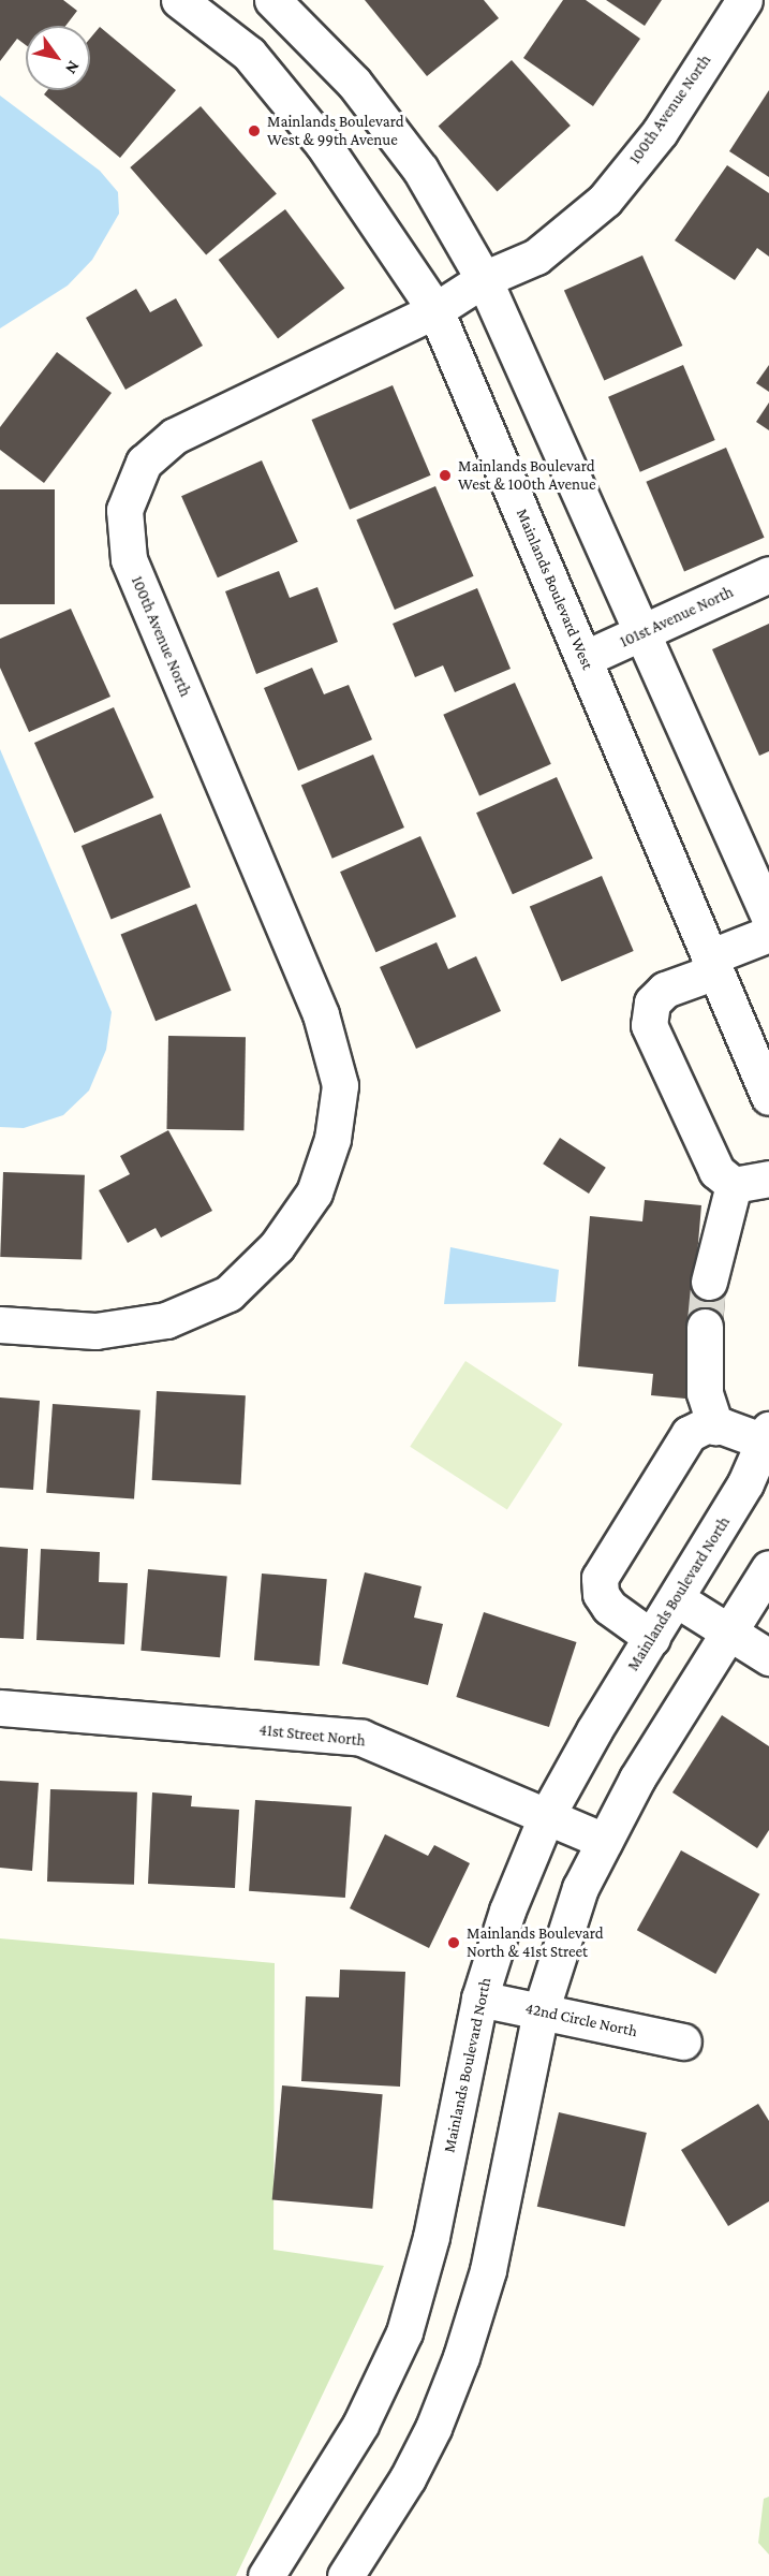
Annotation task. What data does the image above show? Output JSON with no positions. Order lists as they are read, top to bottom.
{
  "streets": {
    "street": [
      "100th Avenue North",
      "Mainlands Boulevard West",
      "101st Avenue North",
      "Mainlands Boulevard North",
      "41st Street North",
      "42nd Circle North"
    ]
  },
  "crossings": [
    ["100th Avenue North", "Mainlands Boulevard West"],
    ["Mainlands Boulevard West", "101st Avenue North"],
    ["Mainlands Boulevard North", "41st Street North"],
    ["Mainlands Boulevard North", "42nd Circle North"]
  ],
  "places": ["Mainlands Boulevard West & 99th Avenue", "Mainlands Boulevard West & 100th Avenue", "Mainlands Boulevard North & 41st Street"],
  "north": "bottom right"
}
